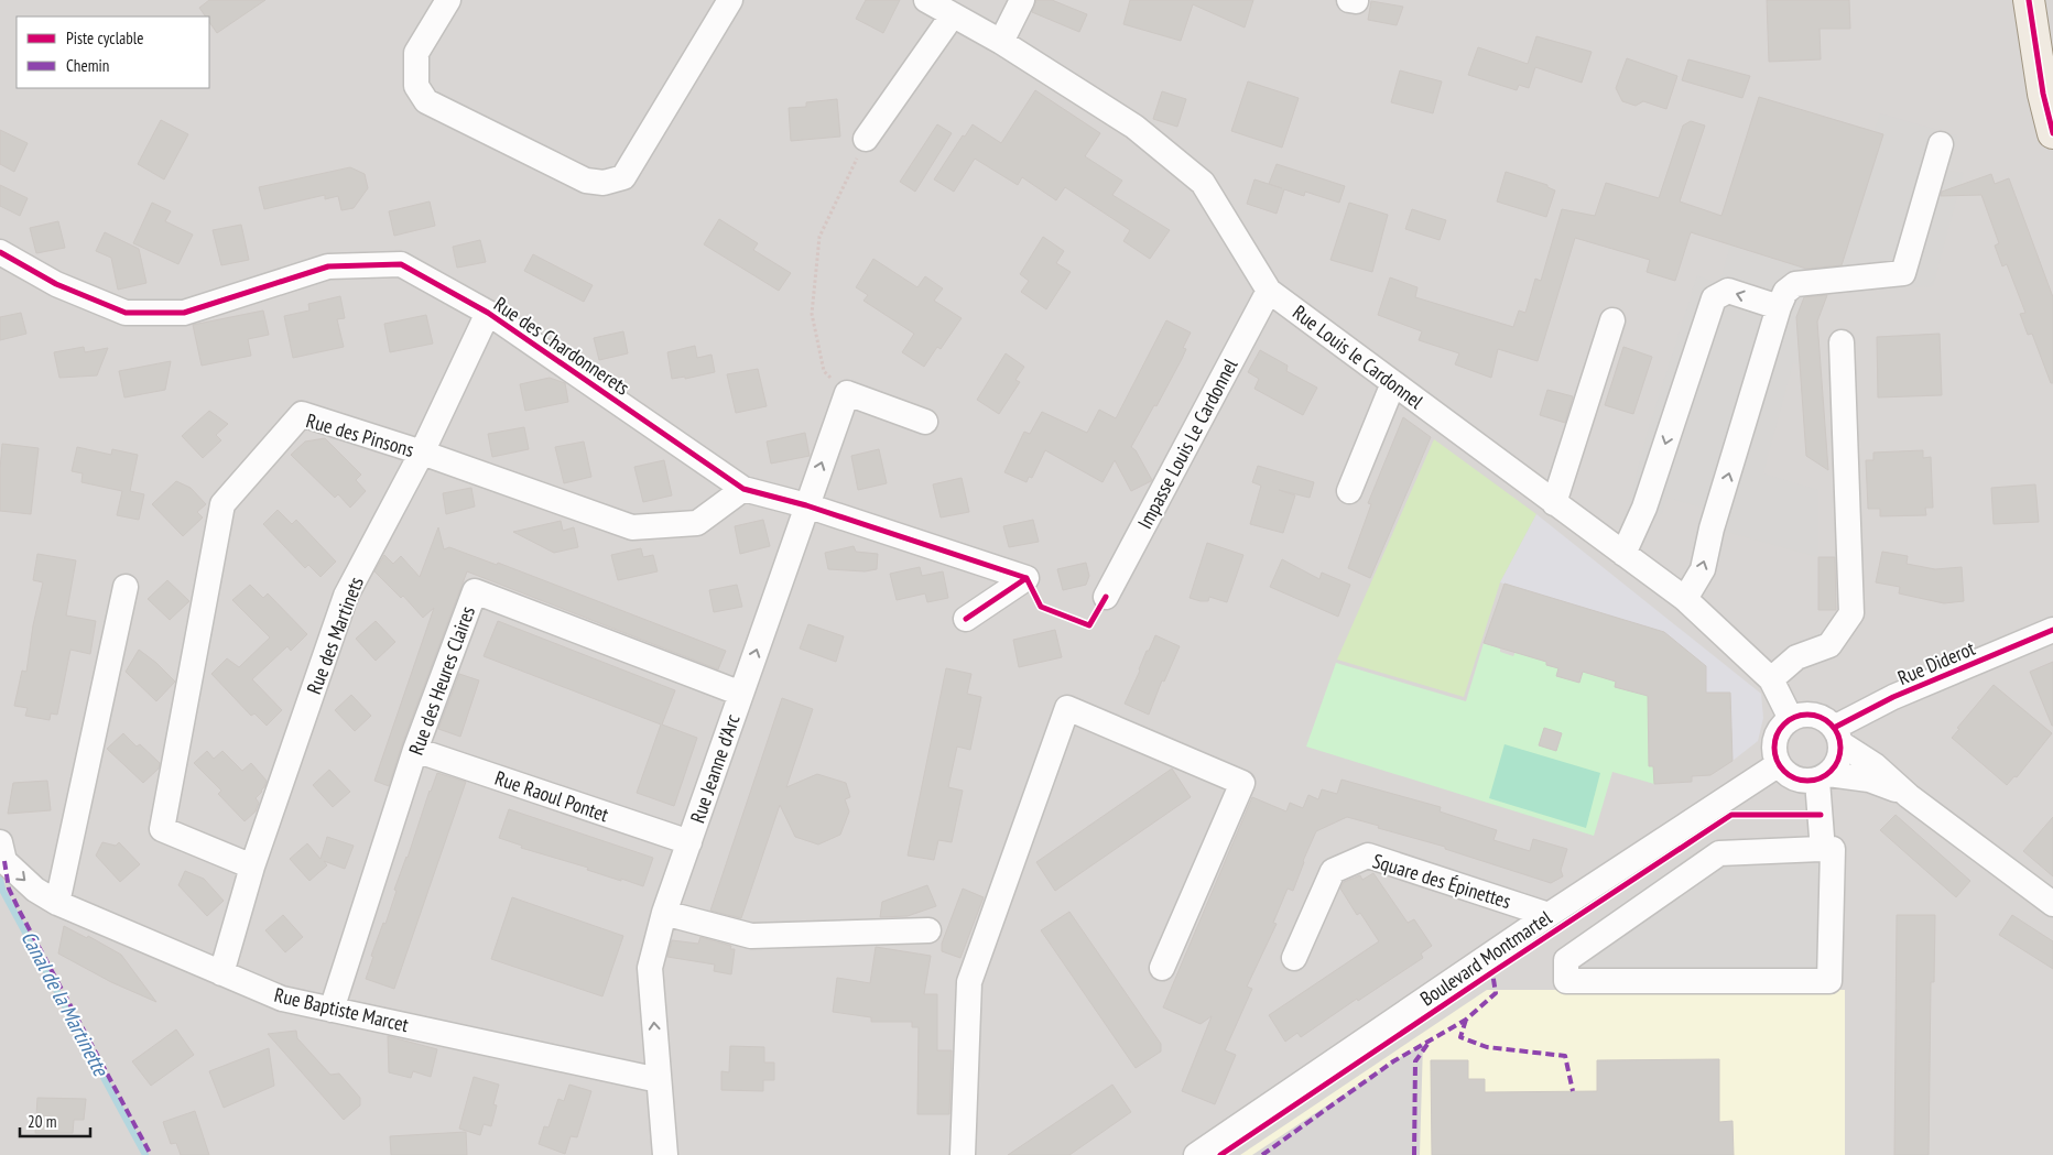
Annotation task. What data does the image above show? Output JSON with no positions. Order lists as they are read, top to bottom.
{
  "streets": {
    "street": [
      "Rue des Chardonnerets",
      "Rue Louis le Cardonnel",
      "Rue des Pinsons",
      "Impasse Louis Le Cardonnel",
      "Rue des Martinets",
      "Rue Diderot",
      "Rue des Heures Claires",
      "Rue Jeanne d'Arc",
      "Rue Raoul Pontet",
      "Square des Épinettes",
      "Boulevard Montmartel",
      "Rue Baptiste Marcet"
    ]
  },
  "crossings": [
    ["Rue des Chardonnerets", "Rue des Pinsons"],
    ["Rue des Chardonnerets", "Rue des Martinets"],
    ["Rue des Chardonnerets", "Rue Jeanne d'Arc"],
    ["Rue Louis le Cardonnel", "Impasse Louis Le Cardonnel"],
    ["Rue Louis le Cardonnel", "Rue Diderot"],
    ["Rue Louis le Cardonnel", "Boulevard Montmartel"],
    ["Rue des Pinsons", "Rue des Martinets"],
    ["Rue des Martinets", "Rue Baptiste Marcet"],
    ["Rue Diderot", "Boulevard Montmartel"],
    ["Rue des Heures Claires", "Rue Jeanne d'Arc"],
    ["Rue des Heures Claires", "Rue Raoul Pontet"],
    ["Rue des Heures Claires", "Rue Baptiste Marcet"],
    ["Rue Jeanne d'Arc", "Rue Raoul Pontet"],
    ["Rue Jeanne d'Arc", "Rue Baptiste Marcet"],
    ["Square des Épinettes", "Boulevard Montmartel"]
  ],
  "one_way": ["Rue Jeanne d'Arc"],
  "water": ["Canal de la Martinette"],
  "legend": ["Piste cyclable", "Chemin"],
  "scale_bar": "20 m"
}
